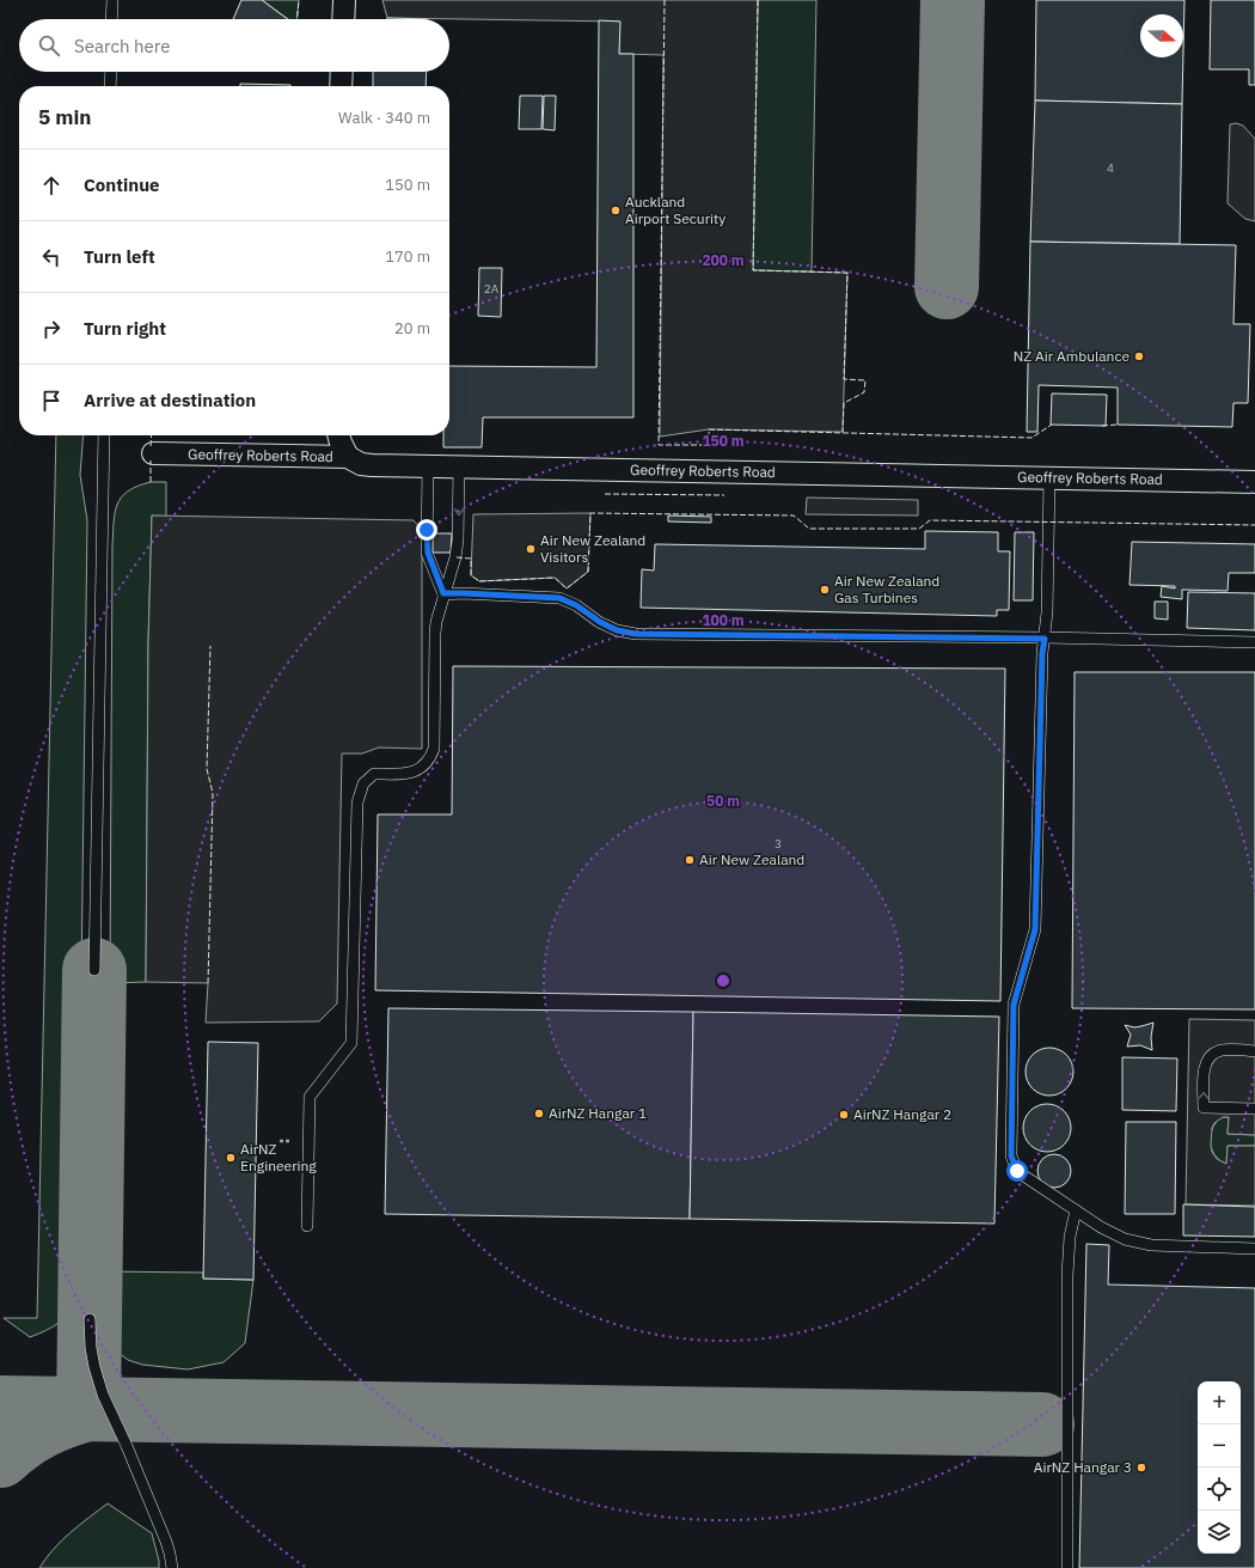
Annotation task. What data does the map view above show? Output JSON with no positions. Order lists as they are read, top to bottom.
{
  "streets": {
    "street": ["Geoffrey Roberts Road"]
  },
  "places": [
    "Auckland Airport Security",
    "NZ Air Ambulance",
    "Air New Zealand Visitors",
    "Air New Zealand Gas Turbines",
    "Air New Zealand",
    "AirNZ Hangar 1",
    "AirNZ Hangar 2",
    "AirNZ Engineering",
    "AirNZ Hangar 3"
  ],
  "house_numbers": ["4", "2A", "3"],
  "north": "right",
  "page": {
    "search": "Search here",
    "heading": ["5 min", "Walk · 340 m"],
    "list": [
      ["Continue", "150 m"],
      ["Turn left", "170 m"],
      ["Turn right", "20 m"],
      "Arrive at destination"
    ],
    "map_buttons": ["+", "−"]
  },
  "rings": [
    "200 m",
    "150 m",
    "100 m",
    "50 m"
  ]
}
